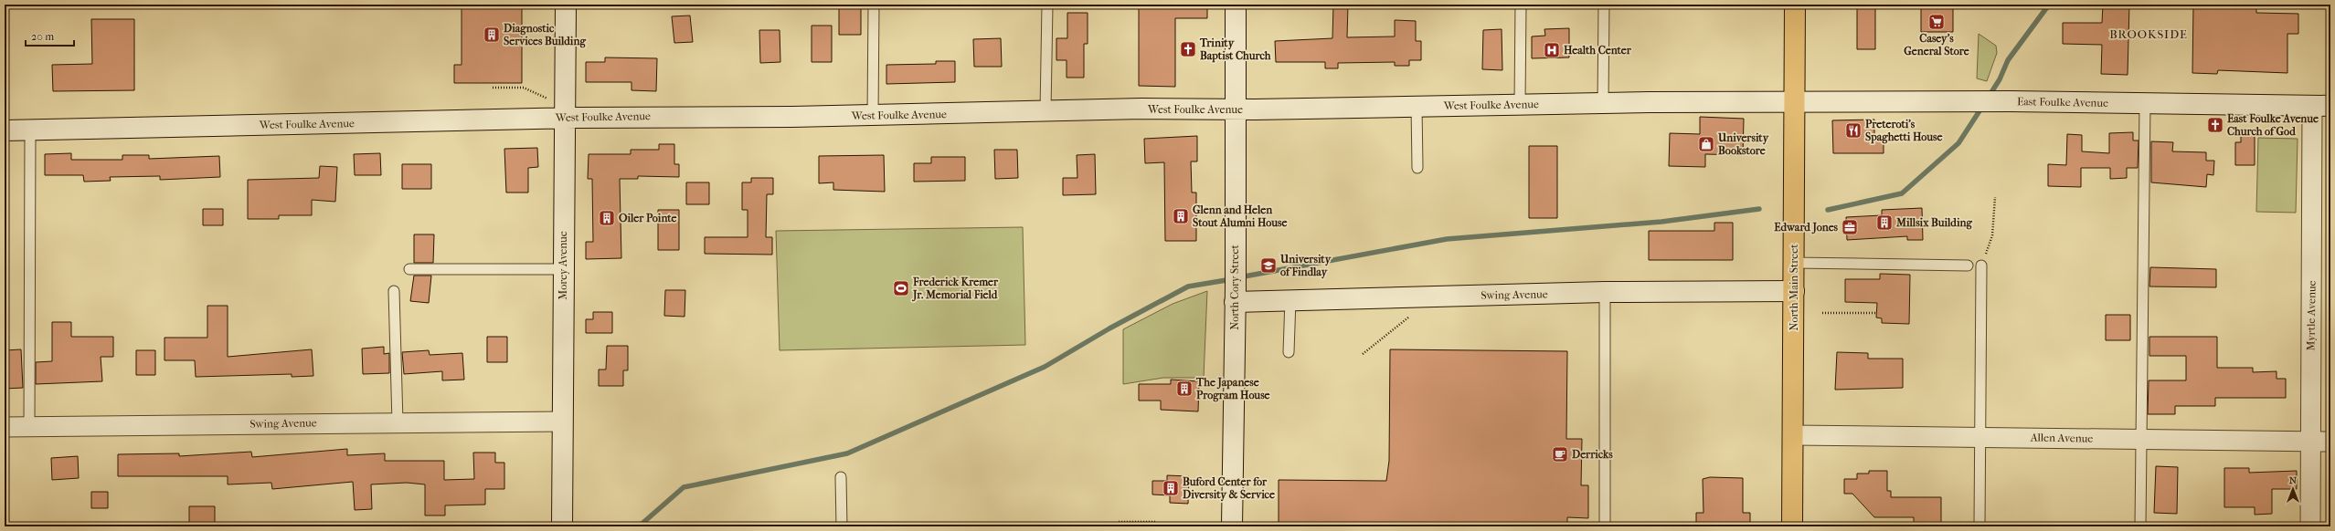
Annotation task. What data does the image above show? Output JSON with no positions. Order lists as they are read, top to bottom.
{
  "streets": {
    "main road": ["North Main Street"],
    "street": [
      "East Foulke Avenue",
      "West Foulke Avenue",
      "Morey Avenue",
      "North Cory Street",
      "Swing Avenue",
      "Myrtle Avenue",
      "Allen Avenue"
    ]
  },
  "crossings": [
    ["East Foulke Avenue", "West Foulke Avenue"],
    ["East Foulke Avenue", "North Main Street"],
    ["East Foulke Avenue", "Myrtle Avenue"],
    ["West Foulke Avenue", "Morey Avenue"],
    ["West Foulke Avenue", "North Cory Street"],
    ["West Foulke Avenue", "North Main Street"],
    ["Morey Avenue", "Swing Avenue"],
    ["North Cory Street", "Swing Avenue"],
    ["North Main Street", "Swing Avenue"],
    ["North Main Street", "Allen Avenue"],
    ["Myrtle Avenue", "Allen Avenue"]
  ],
  "districts": ["BROOKSIDE"],
  "places": {
    "supermarket": ["Casey's General Store"],
    "building": [
      "Diagnostic Services Building",
      "Glenn and Helen Stout Alumni House",
      "Oiler Pointe",
      "Millsix Building",
      "The Japanese Program House",
      "Buford Center for Diversity & Service"
    ],
    "church": ["Trinity Baptist Church", "East Foulke Avenue Church of God"],
    "hospital": ["Health Center"],
    "restaurant": ["Preteroti's Spaghetti House"],
    "shop": ["University Bookstore"],
    "office": ["Edward Jones"],
    "school or university": ["University of Findlay"],
    "sports": ["Frederick Kremer Jr. Memorial Field"],
    "cafe": ["Derricks"]
  },
  "scale_bar": "20 m",
  "north": "top"
}
